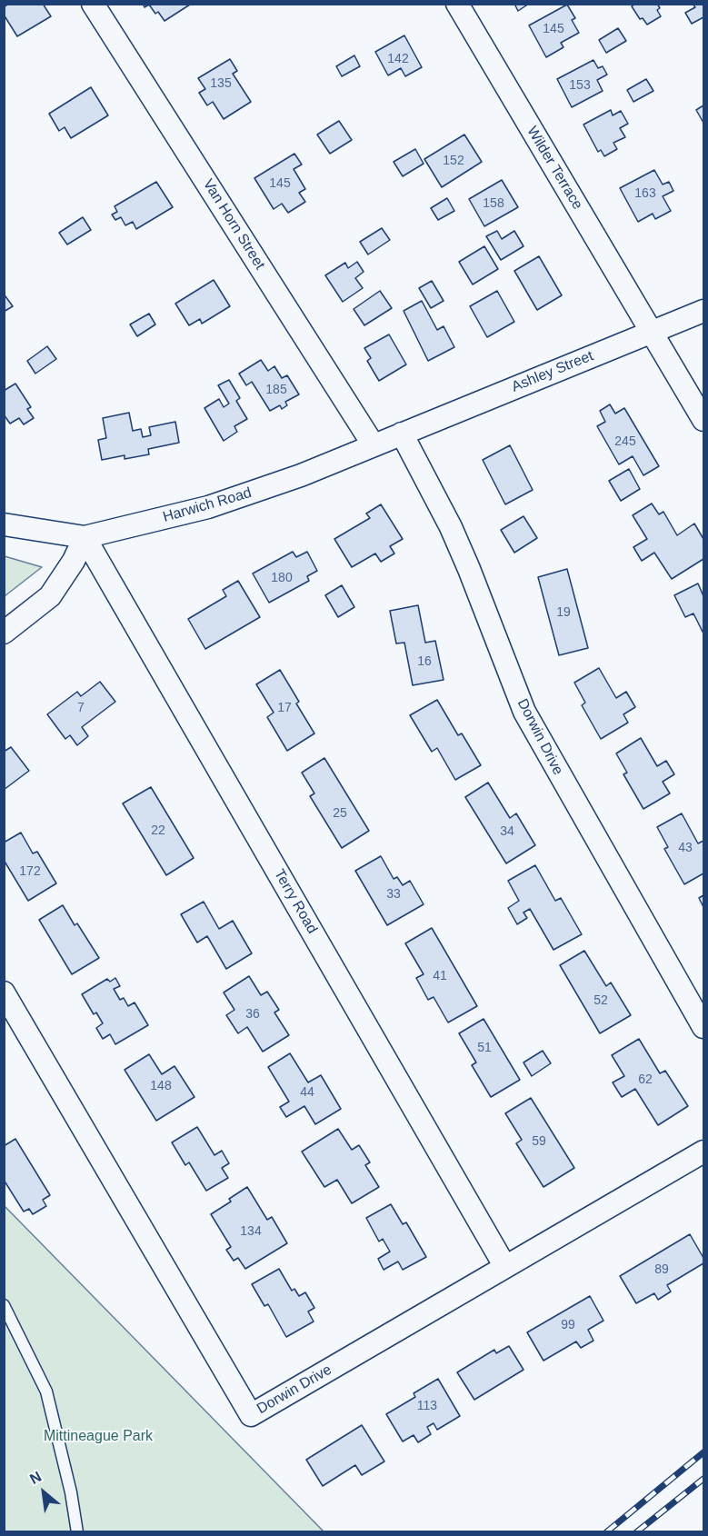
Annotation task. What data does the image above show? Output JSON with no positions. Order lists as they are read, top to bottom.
{
  "streets": {
    "street": [
      "Wilder Terrace",
      "Van Horn Street",
      "Ashley Street",
      "Harwich Road",
      "Dorwin Drive",
      "Terry Road"
    ]
  },
  "crossings": [
    ["Wilder Terrace", "Ashley Street"],
    ["Van Horn Street", "Harwich Road"],
    ["Ashley Street", "Harwich Road"],
    ["Ashley Street", "Dorwin Drive"],
    ["Harwich Road", "Dorwin Drive"],
    ["Harwich Road", "Terry Road"],
    ["Dorwin Drive", "Terry Road"]
  ],
  "parks": ["Mittineague Park"],
  "house_numbers": [
    "145",
    "142",
    "135",
    "153",
    "152",
    "145",
    "163",
    "158",
    "185",
    "245",
    "180",
    "19",
    "16",
    "7",
    "17",
    "25",
    "22",
    "34",
    "43",
    "172",
    "33",
    "41",
    "52",
    "36",
    "51",
    "62",
    "148",
    "44",
    "59",
    "134",
    "89",
    "99",
    "113"
  ],
  "north": "top left"
}
